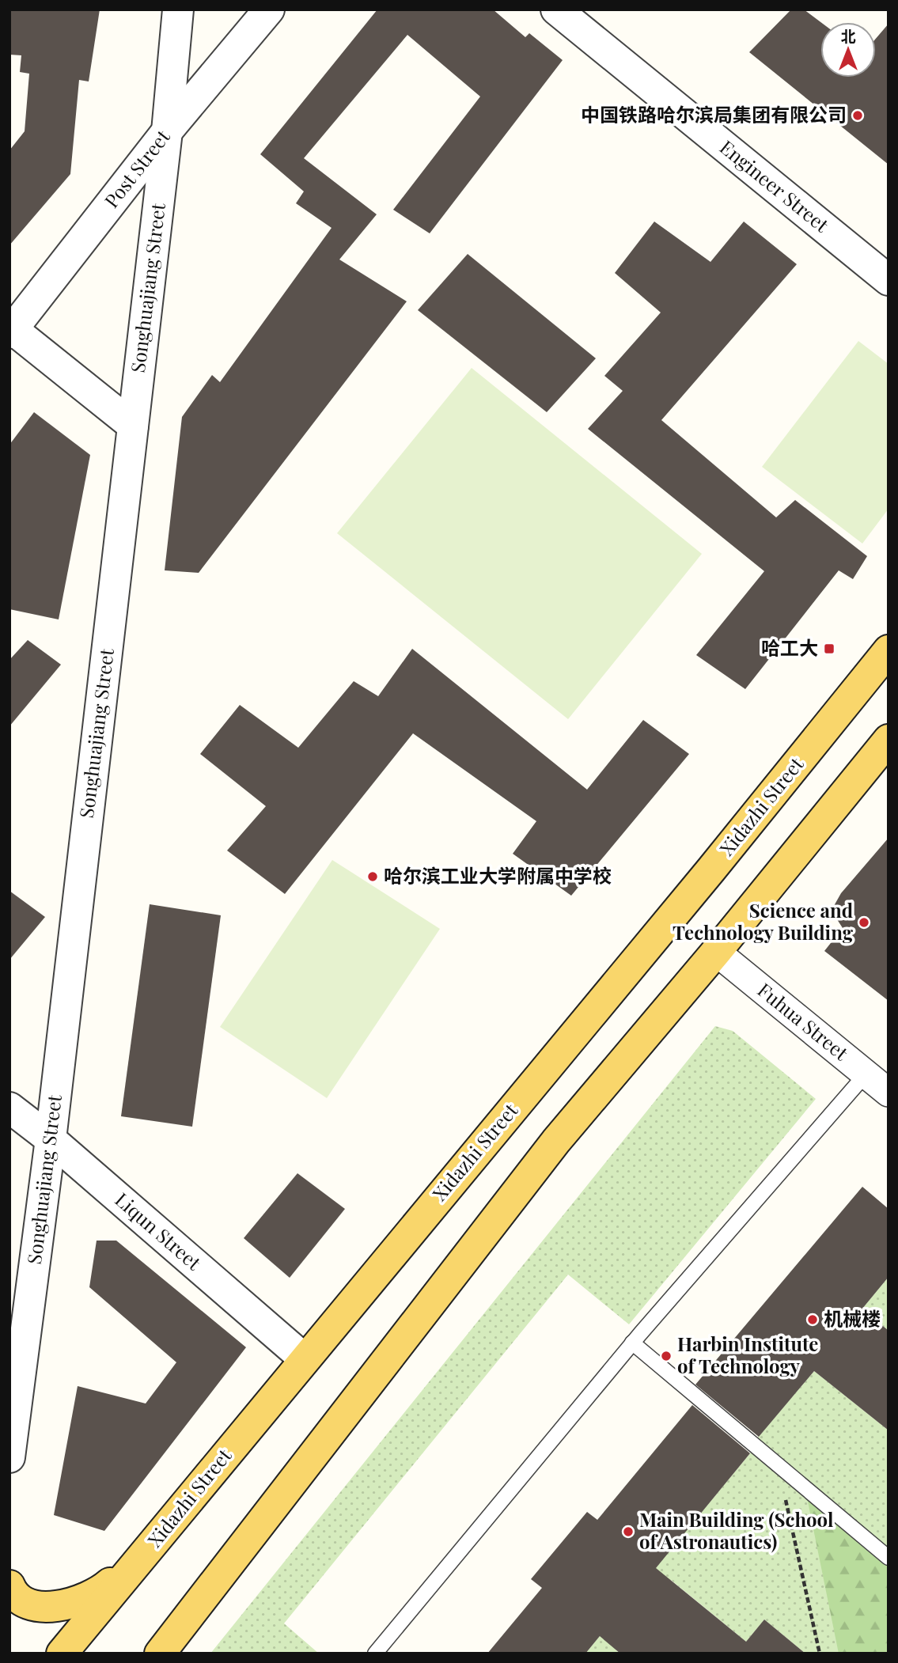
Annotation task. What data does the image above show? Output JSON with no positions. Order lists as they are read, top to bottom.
{
  "streets": {
    "main road": ["Xidazhi Street"],
    "street": [
      "Post Street",
      "Engineer Street",
      "Songhuajiang Street",
      "Fuhua Street",
      "Liqun Street"
    ]
  },
  "crossings": [
    ["Post Street", "Songhuajiang Street"],
    ["Songhuajiang Street", "Liqun Street"],
    ["Xidazhi Street", "Liqun Street"]
  ],
  "places": {
    "other": [
      "中国铁路哈尔滨局集团有限公司",
      "哈尔滨工业大学附属中学校",
      "Science and Technology Building",
      "机械楼",
      "Harbin Institute of Technology",
      "Main Building (School of Astronautics)"
    ],
    "transit": ["哈工大"]
  },
  "north": "top"
}
